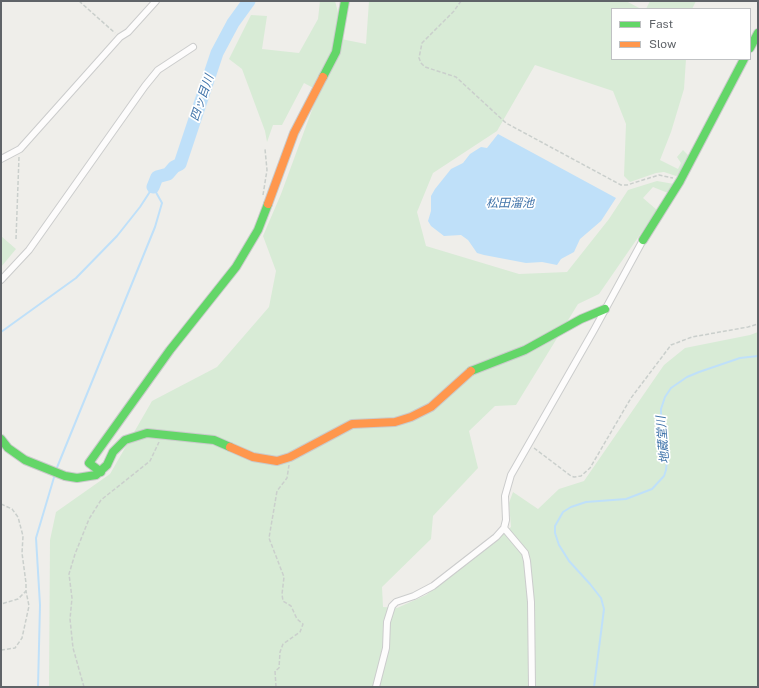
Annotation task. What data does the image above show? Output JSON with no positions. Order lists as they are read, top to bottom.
{
  "water": ["四ッ目川", "松田溜池", "地蔵堂川"],
  "legend": ["Fast", "Slow"]
}
